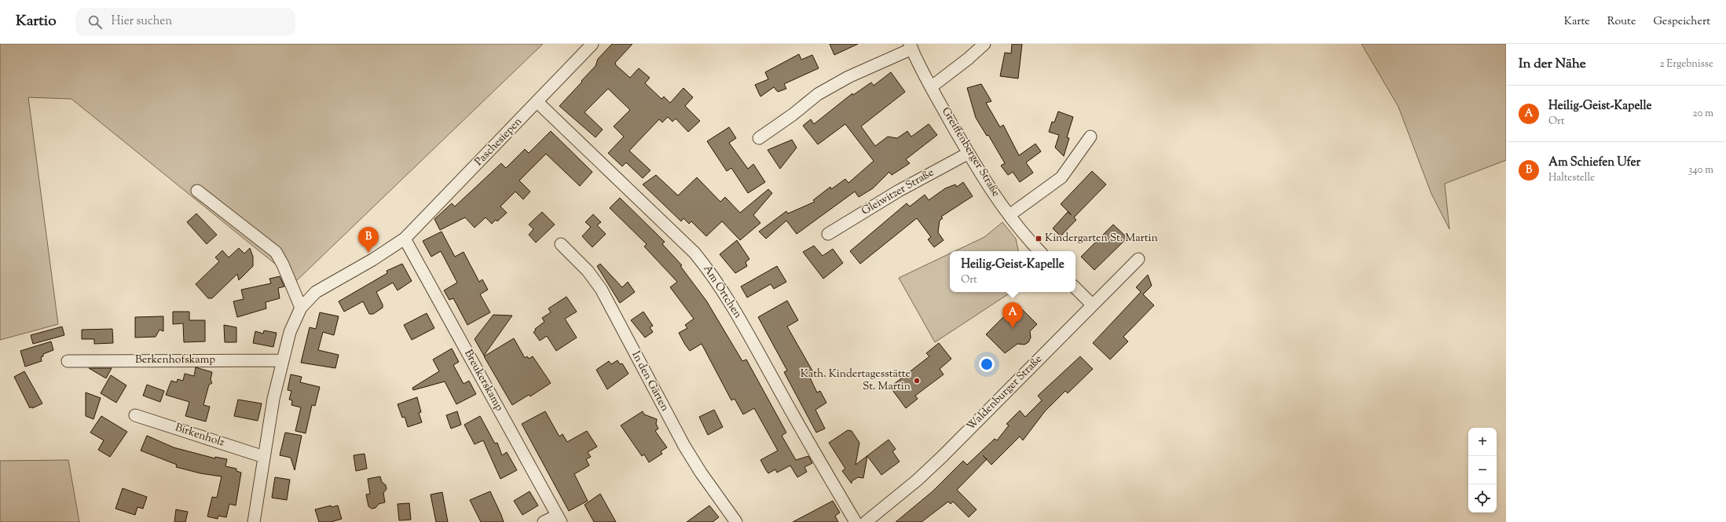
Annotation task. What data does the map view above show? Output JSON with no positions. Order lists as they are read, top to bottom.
{
  "streets": {
    "street": [
      "Paschesiepen",
      "Greiffenberger Straße",
      "Gleiwitzer Straße",
      "Am Örtchen",
      "Berkenhofskamp",
      "Breukerskamp",
      "In den Gärten",
      "Waldenburger Straße",
      "Birkenholz"
    ]
  },
  "crossings": [
    ["Paschesiepen", "Am Örtchen"],
    ["Paschesiepen", "Breukerskamp"],
    ["Greiffenberger Straße", "Gleiwitzer Straße"]
  ],
  "places": {
    "transit": ["Kindergarten St. Martin"],
    "other": ["Kath. Kindertagesstätte St. Martin"]
  },
  "page": {
    "header": "Kartio",
    "search": "Hier suchen",
    "nav": ["Karte", "Route", "Gespeichert"],
    "heading": ["In der Nähe", "2 Ergebnisse"],
    "list": [
      {
        "mark": "A",
        "name": "Heilig-Geist-Kapelle",
        "note": "Ort",
        "value": "20 m"
      },
      {
        "mark": "B",
        "name": "Am Schiefen Ufer",
        "note": "Haltestelle",
        "value": "340 m"
      }
    ],
    "pins": ["B", "A"],
    "popup": ["Heilig-Geist-Kapelle", "Ort"],
    "map_buttons": ["+", "−"]
  }
}
